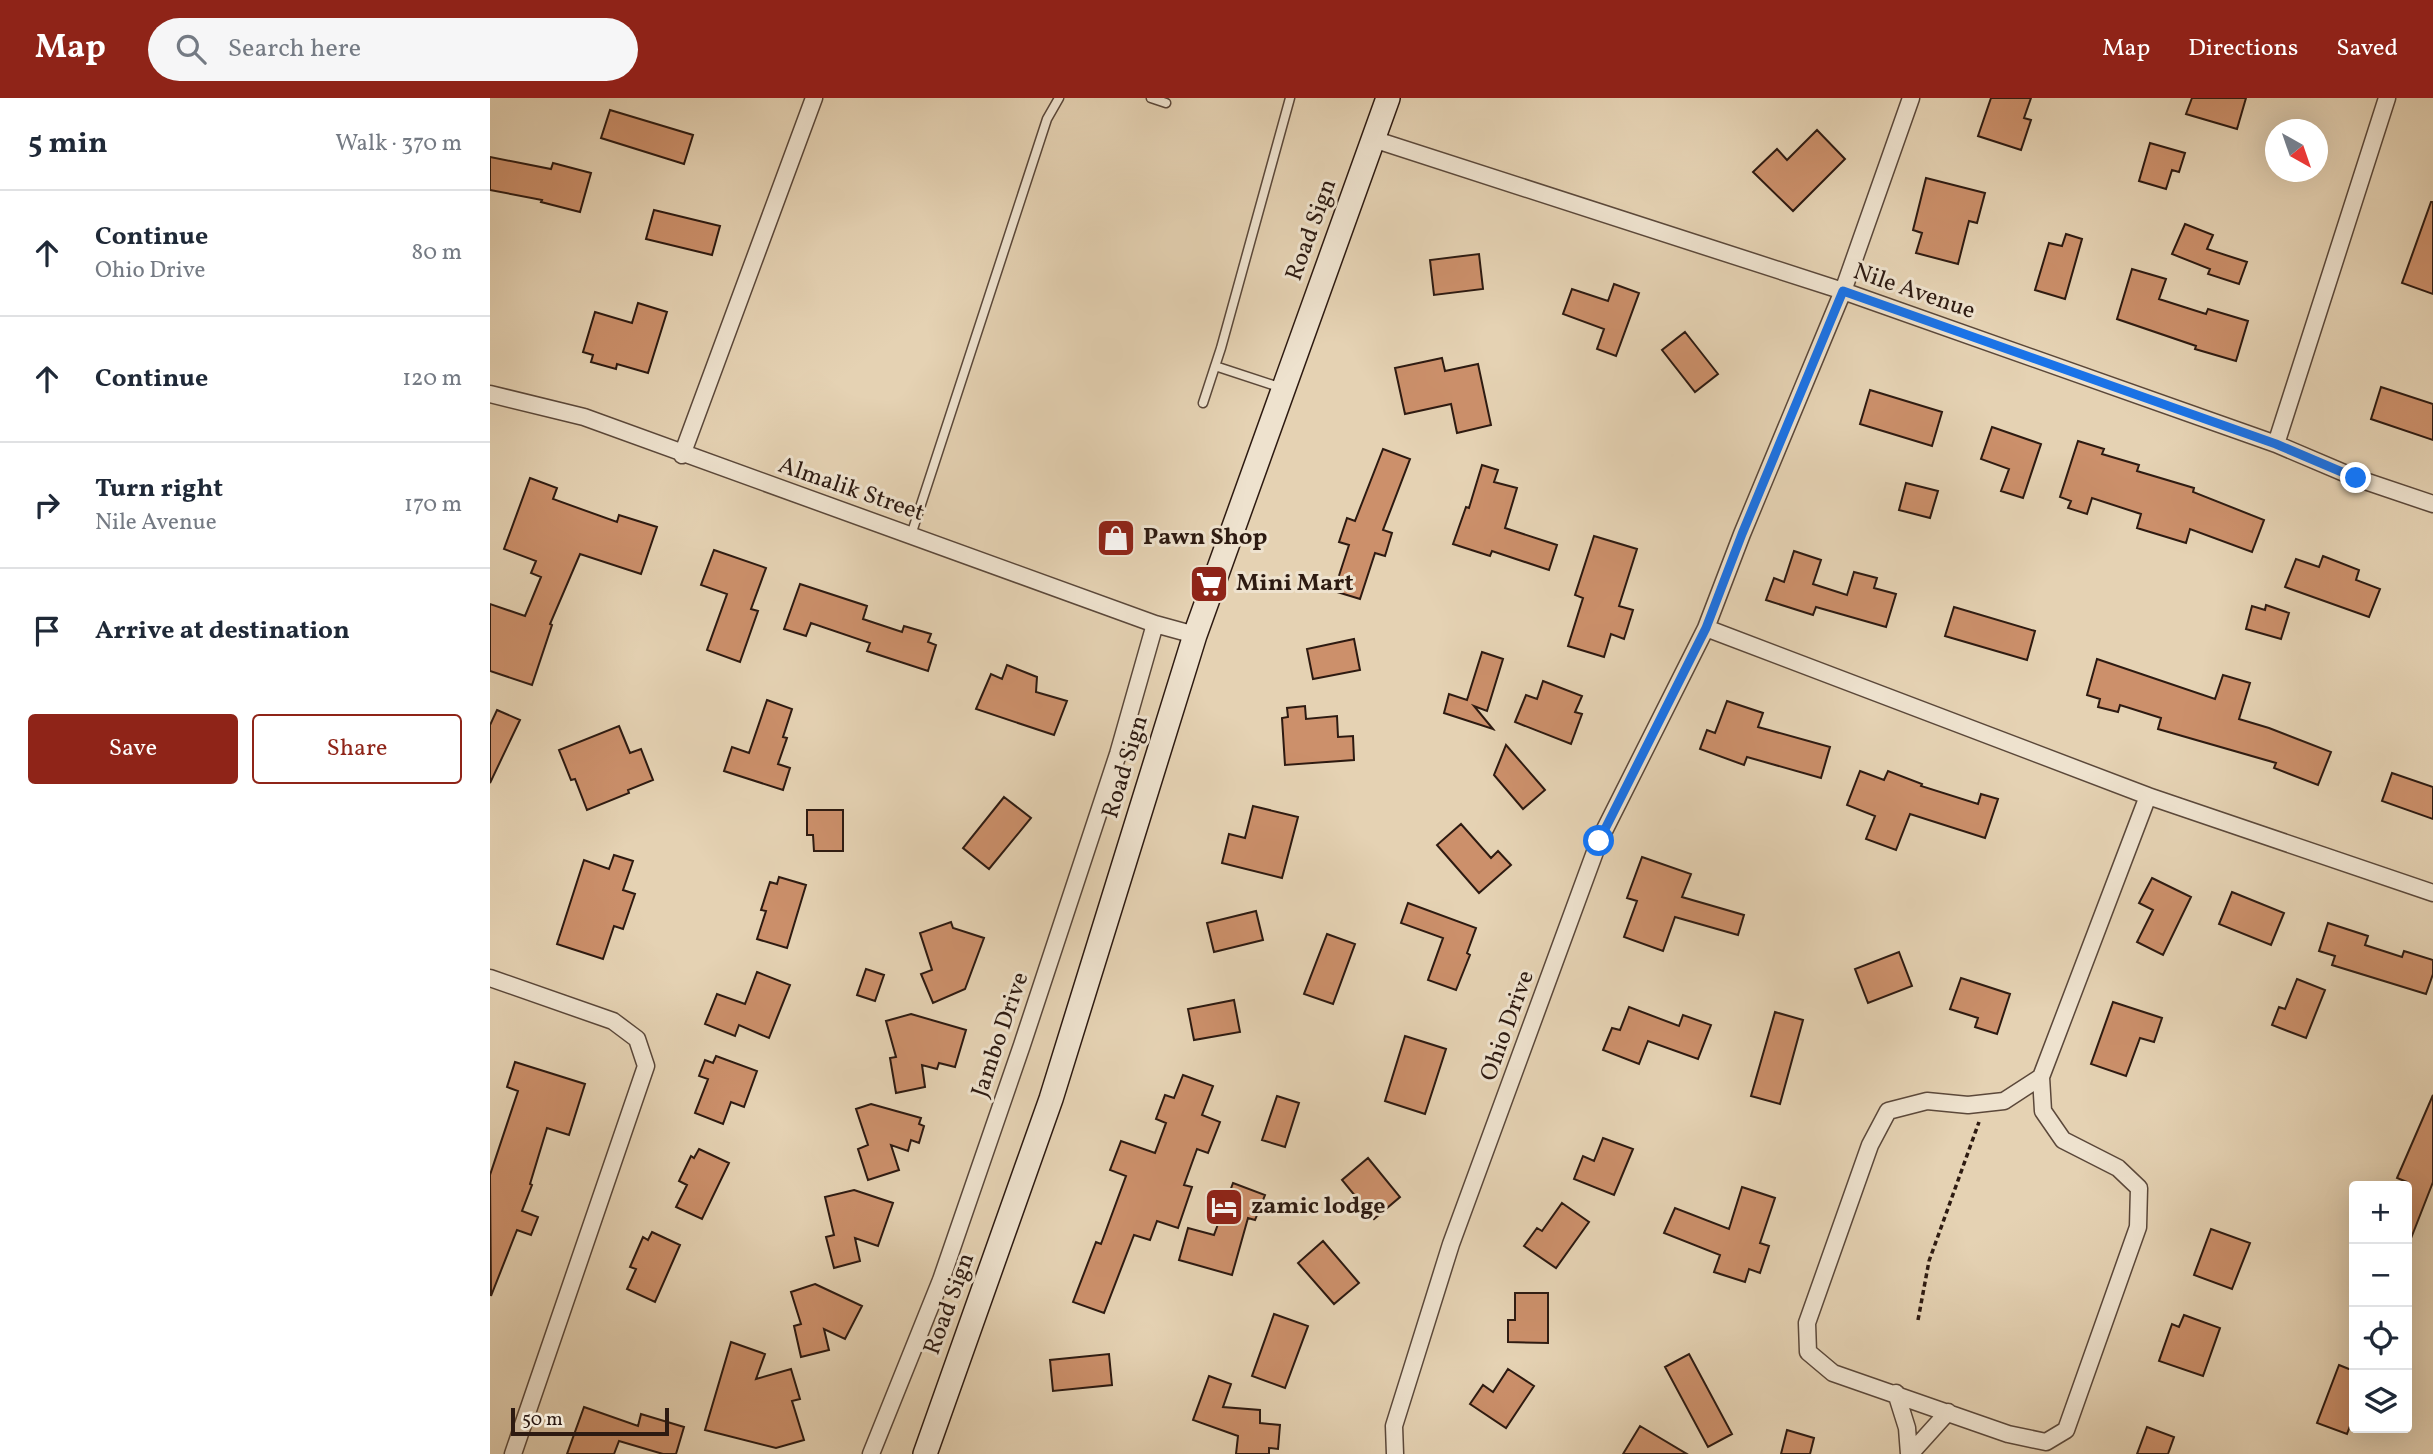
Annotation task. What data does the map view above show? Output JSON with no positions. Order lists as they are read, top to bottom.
{
  "streets": {
    "main road": ["Road Sign"],
    "street": [
      "Nile Avenue",
      "Almalik Street",
      "Ohio Drive",
      "Jambo Drive"
    ]
  },
  "crossings": [
    ["Road Sign", "Nile Avenue"],
    ["Road Sign", "Almalik Street"],
    ["Nile Avenue", "Ohio Drive"],
    ["Almalik Street", "Jambo Drive"]
  ],
  "places": {
    "shop": ["Pawn Shop"],
    "supermarket": ["Mini Mart"],
    "hotel": ["zamic lodge"]
  },
  "scale_bar": "50 m",
  "north": "bottom right",
  "page": {
    "header": "Map",
    "search": "Search here",
    "nav": ["Map", "Directions", "Saved"],
    "heading": ["5 min", "Walk · 370 m"],
    "list": [
      ["Continue", "Ohio Drive", "80 m"],
      ["Continue", "120 m"],
      ["Turn right", "Nile Avenue", "170 m"],
      "Arrive at destination"
    ],
    "buttons": ["Save", "Share"],
    "map_buttons": ["+", "−"],
    "scale": "50 m"
  }
}
